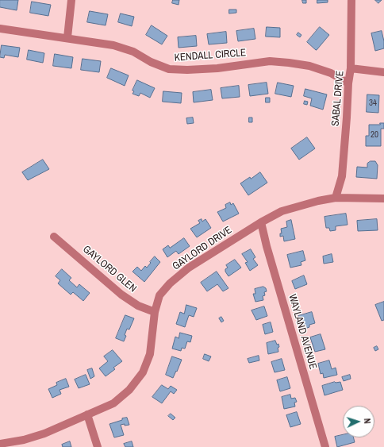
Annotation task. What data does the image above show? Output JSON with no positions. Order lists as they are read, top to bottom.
{
  "streets": {
    "street": [
      "KENDALL CIRCLE",
      "SABAL DRIVE",
      "GAYLORD DRIVE",
      "GAYLORD GLEN",
      "WAYLAND AVENUE"
    ]
  },
  "crossings": [
    ["KENDALL CIRCLE", "SABAL DRIVE"],
    ["SABAL DRIVE", "GAYLORD DRIVE"],
    ["GAYLORD DRIVE", "GAYLORD GLEN"],
    ["GAYLORD DRIVE", "WAYLAND AVENUE"]
  ],
  "house_numbers": ["34", "20"],
  "north": "right"
}
